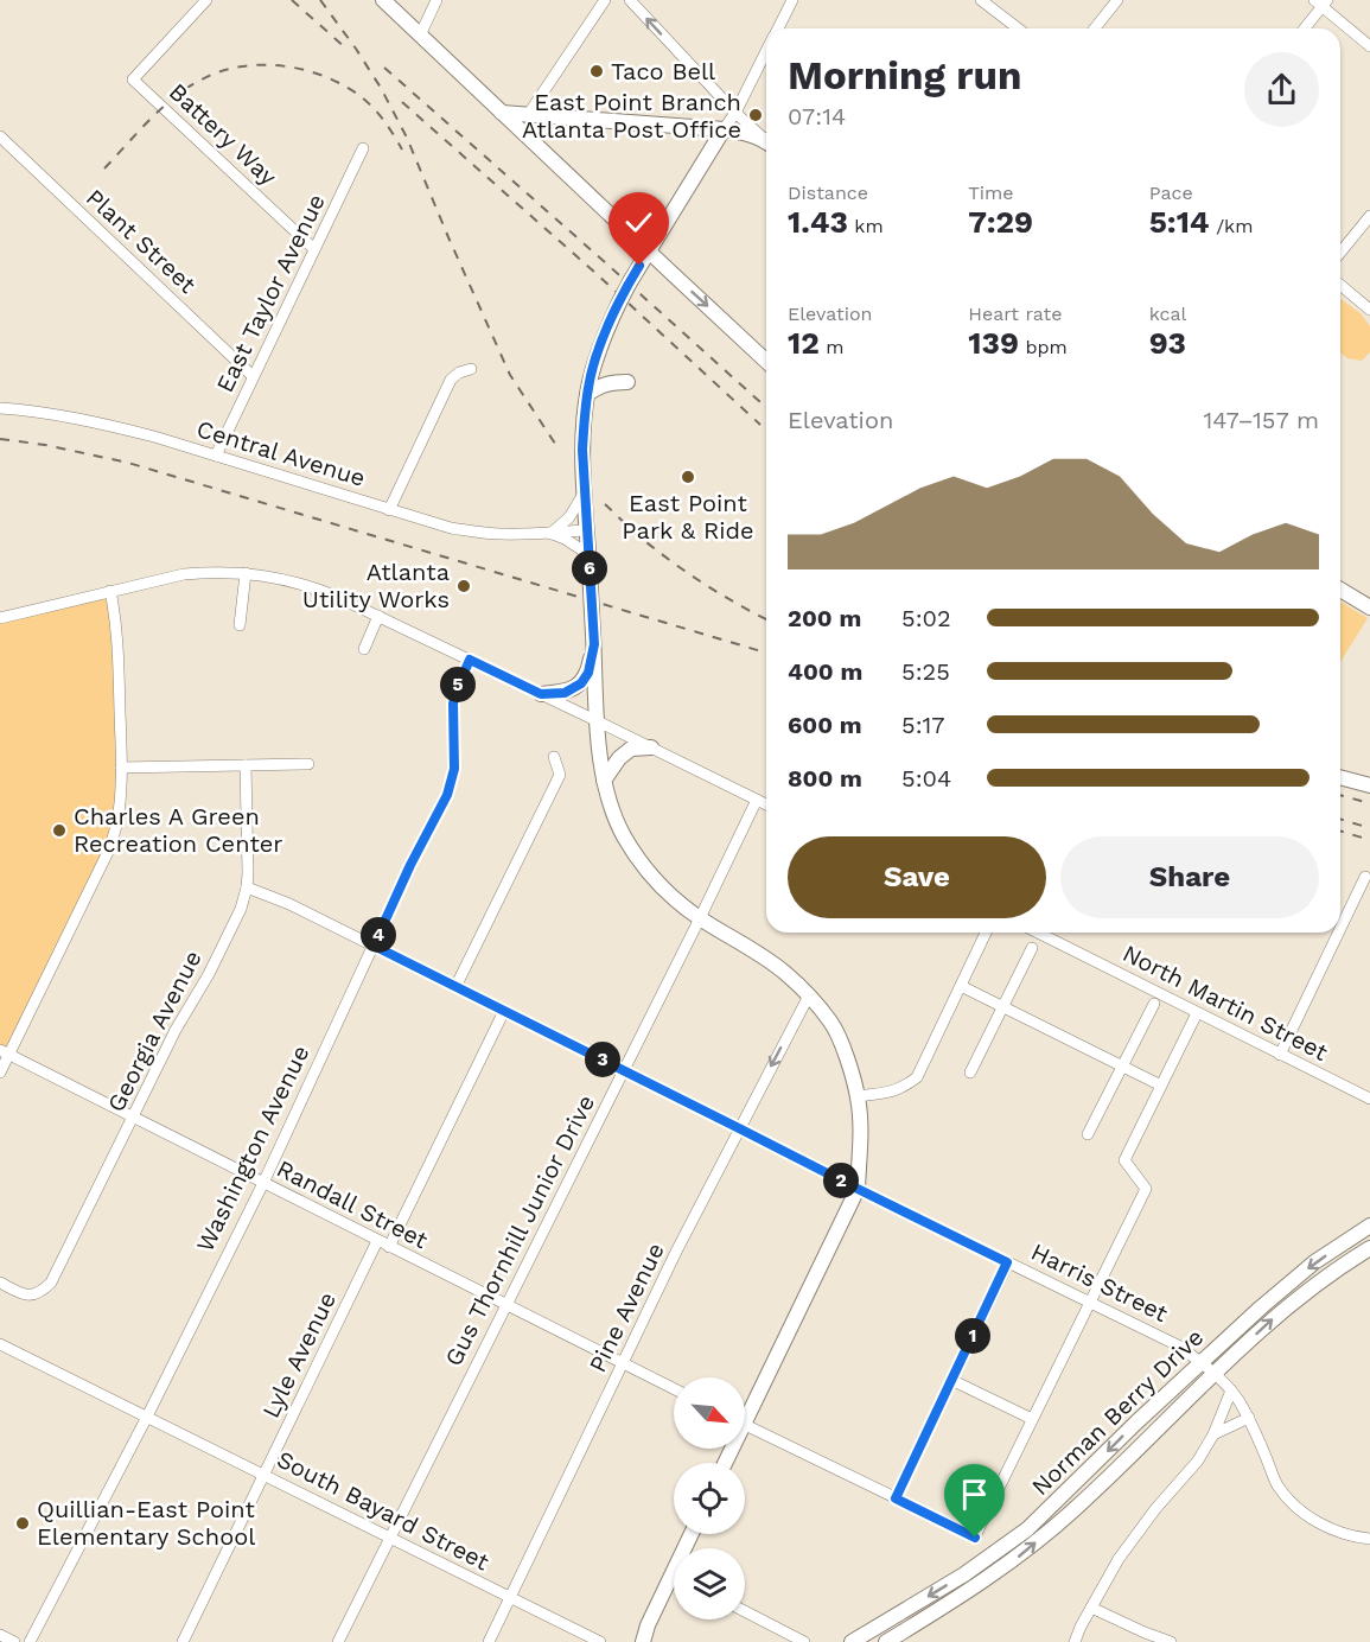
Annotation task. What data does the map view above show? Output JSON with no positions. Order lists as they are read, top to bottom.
{
  "streets": {
    "main road": ["Norman Berry Drive"],
    "street": [
      "Battery Way",
      "Plant Street",
      "East Taylor Avenue",
      "Central Avenue",
      "North Martin Street",
      "Georgia Avenue",
      "Washington Avenue",
      "Randall Street",
      "Gus Thornhill Junior Drive",
      "Harris Street",
      "Pine Avenue",
      "Lyle Avenue",
      "South Bayard Street"
    ]
  },
  "crossings": [
    ["Battery Way", "East Taylor Avenue"],
    ["Plant Street", "East Taylor Avenue"],
    ["East Taylor Avenue", "Central Avenue"],
    ["Georgia Avenue", "Randall Street"],
    ["Georgia Avenue", "Harris Street"],
    ["Washington Avenue", "Randall Street"],
    ["Washington Avenue", "Harris Street"],
    ["Washington Avenue", "South Bayard Street"],
    ["Randall Street", "Gus Thornhill Junior Drive"],
    ["Randall Street", "Pine Avenue"],
    ["Randall Street", "Lyle Avenue"],
    ["Gus Thornhill Junior Drive", "Harris Street"],
    ["Gus Thornhill Junior Drive", "South Bayard Street"],
    ["Harris Street", "Pine Avenue"],
    ["Harris Street", "Norman Berry Drive"],
    ["Pine Avenue", "South Bayard Street"],
    ["Lyle Avenue", "South Bayard Street"]
  ],
  "places": [
    "Taco Bell",
    "East Point Branch Atlanta Post Office",
    "East Point Park & Ride",
    "Atlanta Utility Works",
    "Charles A Green Recreation Center",
    "Quillian-East Point Elementary School"
  ],
  "north": "bottom right",
  "page": {
    "heading": ["Morning run", "07:14"],
    "stats": [
      ["Distance", "1.43 km"],
      ["Time", "7:29"],
      ["Pace", "5:14 /km"],
      ["Elevation", "12 m"],
      ["Heart rate", "139 bpm"],
      ["kcal", "93"]
    ],
    "chart": ["Elevation", "147–157 m"],
    "pins": [
      "6",
      "5",
      "4",
      "3",
      "2",
      "1"
    ],
    "list": [
      {
        "name": "200 m",
        "note": "5:02"
      },
      {
        "name": "400 m",
        "note": "5:25"
      },
      {
        "name": "600 m",
        "note": "5:17"
      },
      {
        "name": "800 m",
        "note": "5:04"
      }
    ],
    "buttons": ["Save", "Share"]
  }
}
